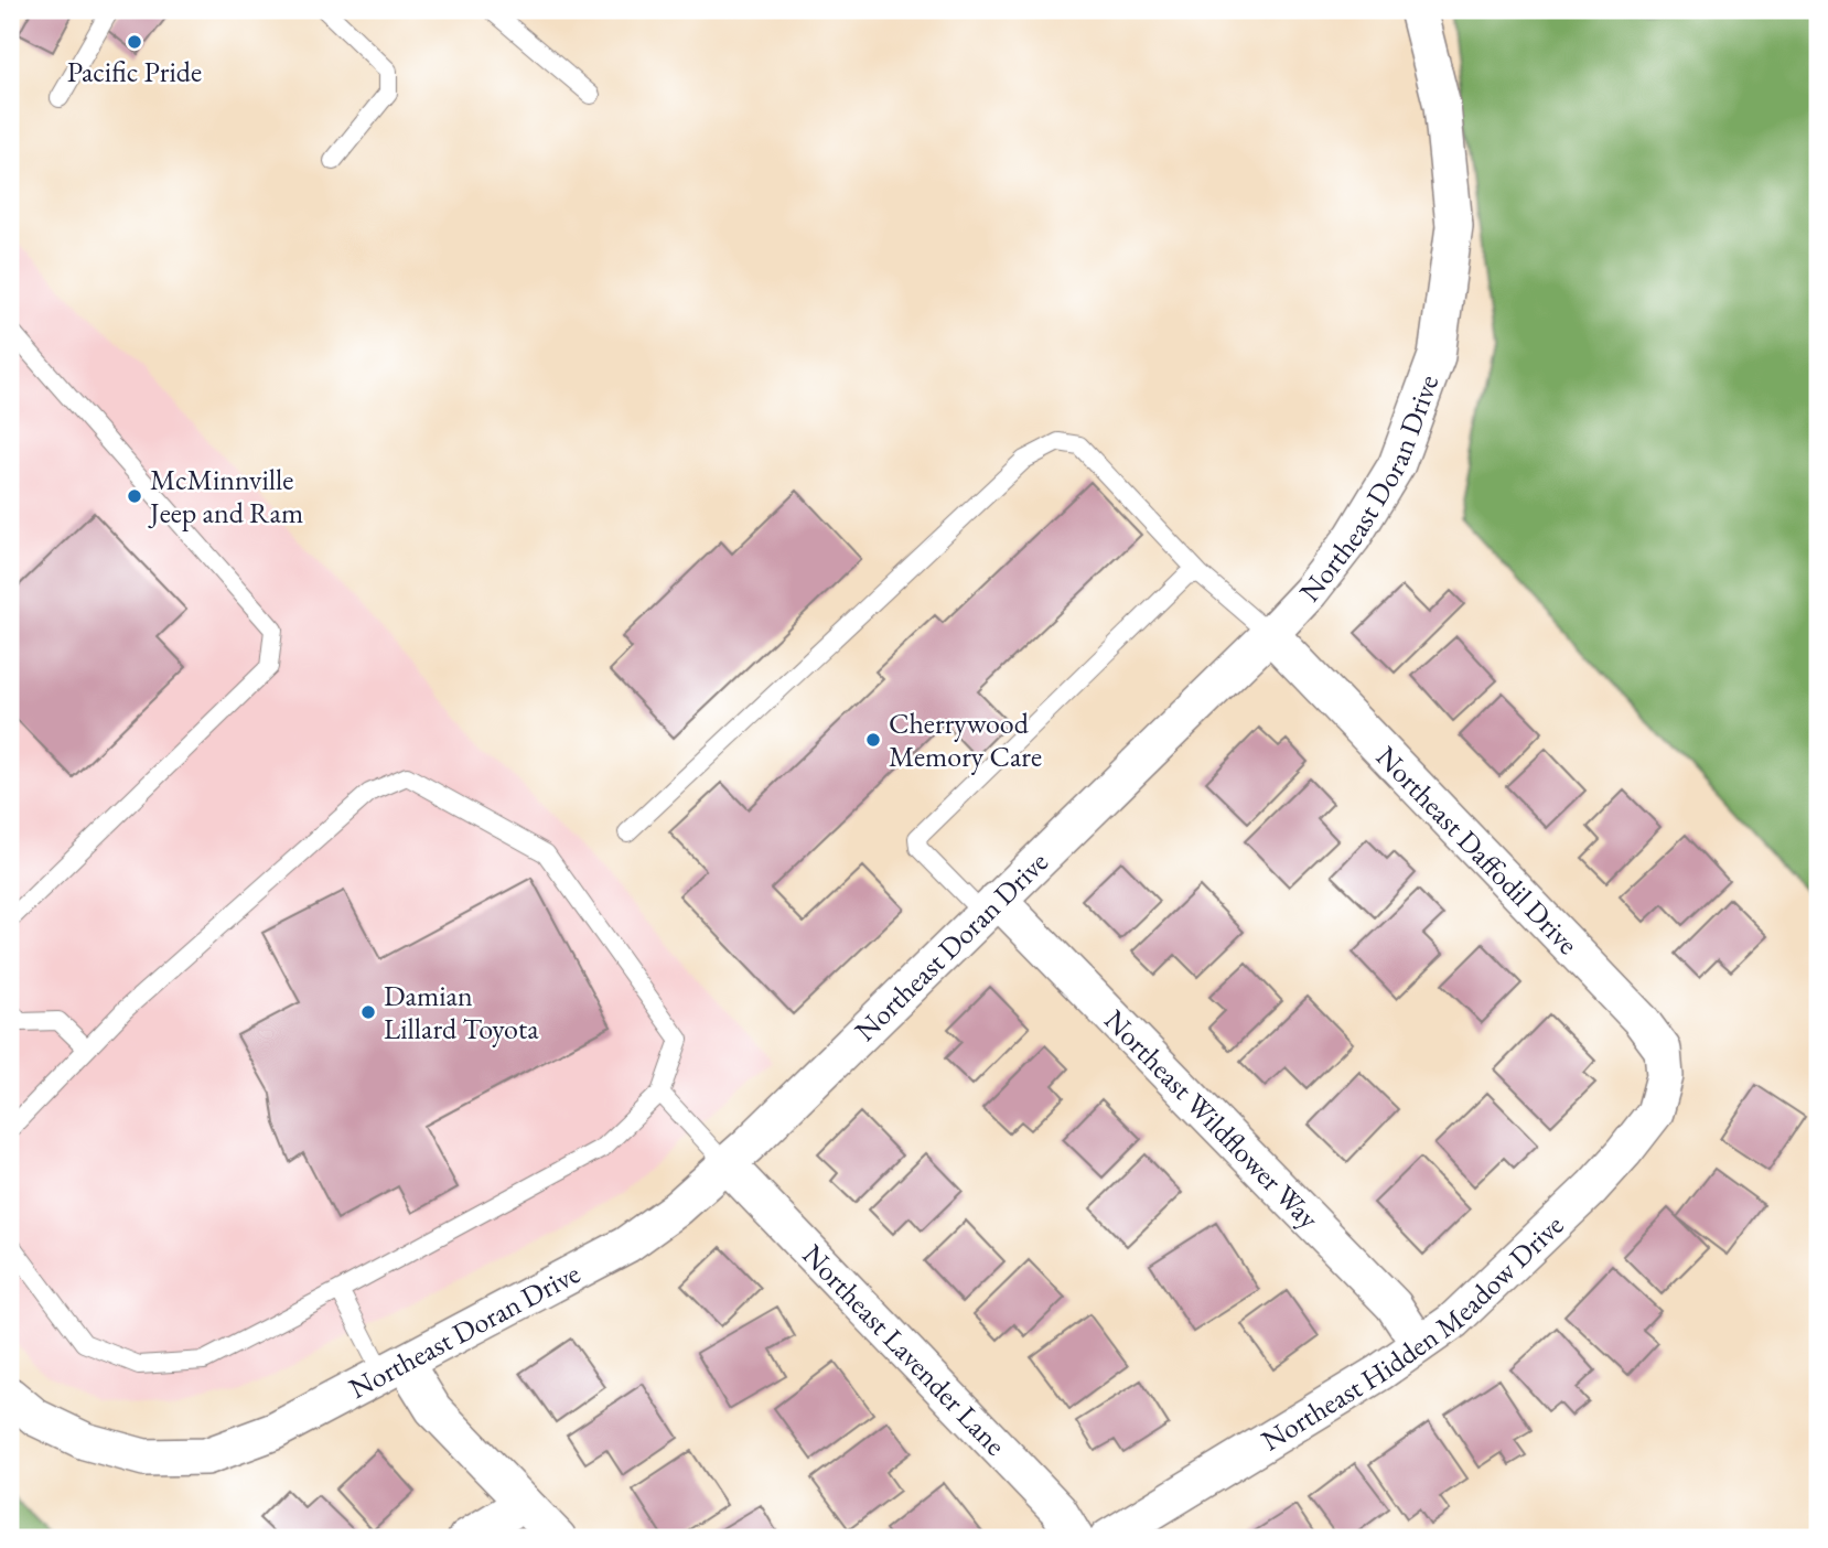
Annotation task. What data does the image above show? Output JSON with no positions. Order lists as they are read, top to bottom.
{
  "streets": {
    "street": [
      "Northeast Doran Drive",
      "Northeast Daffodil Drive",
      "Northeast Wildflower Way",
      "Northeast Hidden Meadow Drive",
      "Northeast Lavender Lane"
    ]
  },
  "crossings": [
    ["Northeast Doran Drive", "Northeast Daffodil Drive"],
    ["Northeast Doran Drive", "Northeast Wildflower Way"],
    ["Northeast Doran Drive", "Northeast Lavender Lane"],
    ["Northeast Daffodil Drive", "Northeast Hidden Meadow Drive"],
    ["Northeast Wildflower Way", "Northeast Hidden Meadow Drive"]
  ],
  "places": [
    "Pacific Pride",
    "McMinnville Jeep and Ram",
    "Cherrywood Memory Care",
    "Damian Lillard Toyota"
  ]
}
